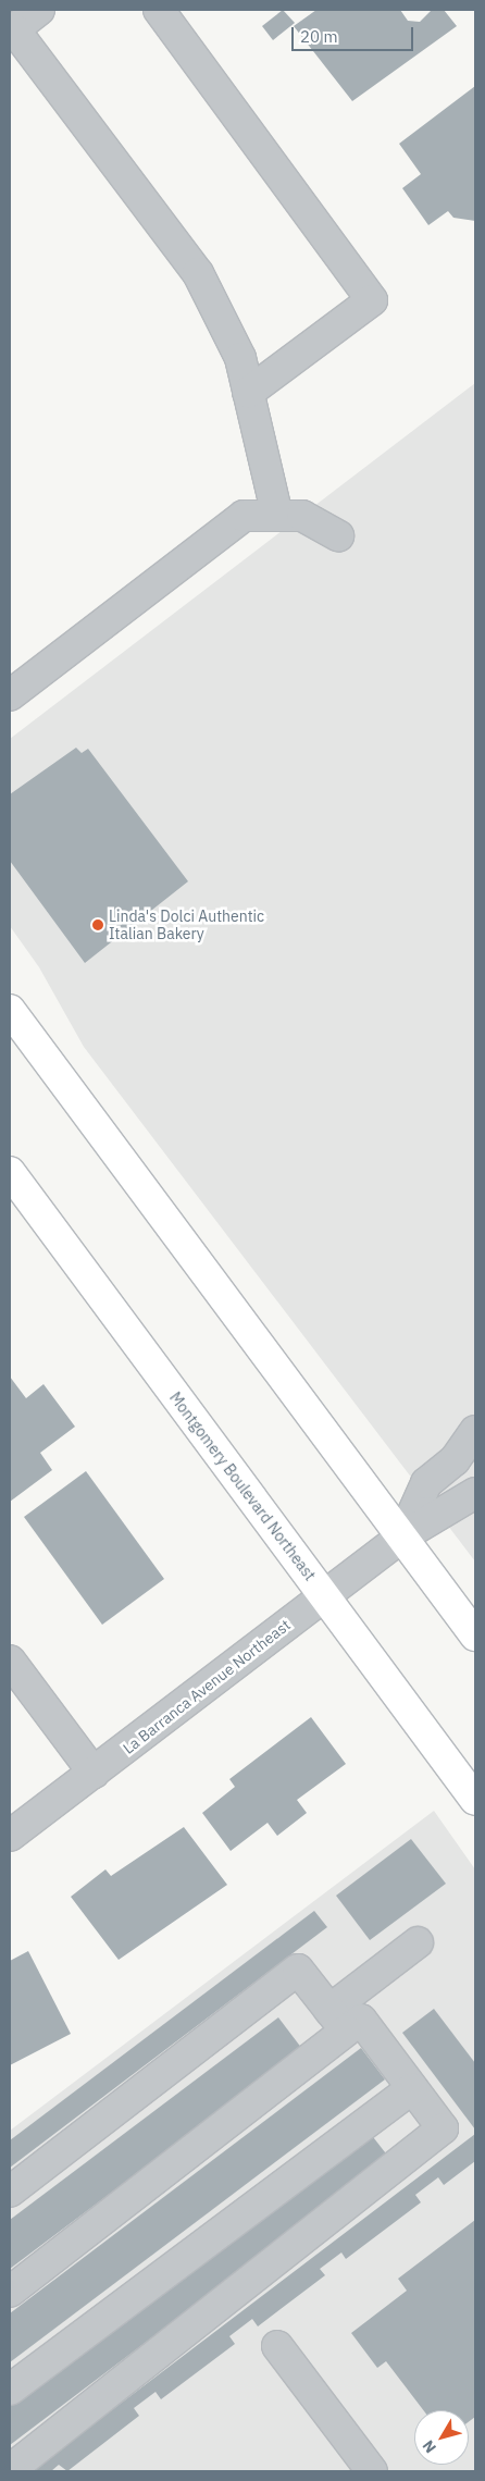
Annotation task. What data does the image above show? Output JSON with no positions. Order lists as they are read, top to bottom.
{
  "streets": {
    "main road": ["Montgomery Boulevard Northeast"],
    "street": ["La Barranca Avenue Northeast"]
  },
  "crossings": [
    ["Montgomery Boulevard Northeast", "La Barranca Avenue Northeast"]
  ],
  "places": ["Linda's Dolci Authentic Italian Bakery"],
  "scale_bar": "20 m",
  "north": "bottom left"
}
